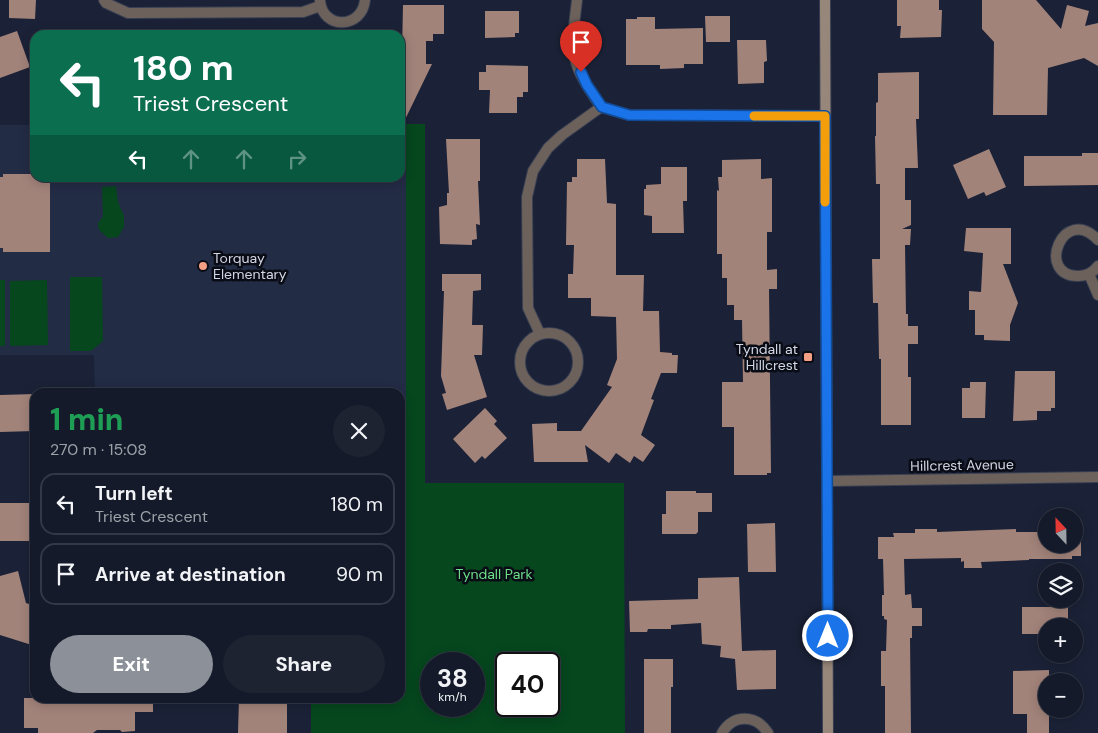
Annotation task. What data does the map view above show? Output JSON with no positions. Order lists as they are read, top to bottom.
{
  "streets": {
    "street": ["Hillcrest Avenue"]
  },
  "parks": ["Tyndall Park"],
  "places": {
    "other": ["Torquay Elementary"],
    "transit": ["Tyndall at Hillcrest"]
  },
  "north": "top",
  "page": {
    "turn": ["180 m", "Triest Crescent"],
    "heading": ["1 min", "270 m · 15:08"],
    "list": [
      {
        "name": "Turn left",
        "note": "Triest Crescent",
        "value": "180 m"
      },
      {
        "name": "Arrive at destination",
        "value": "90 m"
      }
    ],
    "map_buttons": ["+", "−"],
    "buttons": ["Exit", "Share"],
    "speed": "38 km/h",
    "limit": "40"
  }
}
